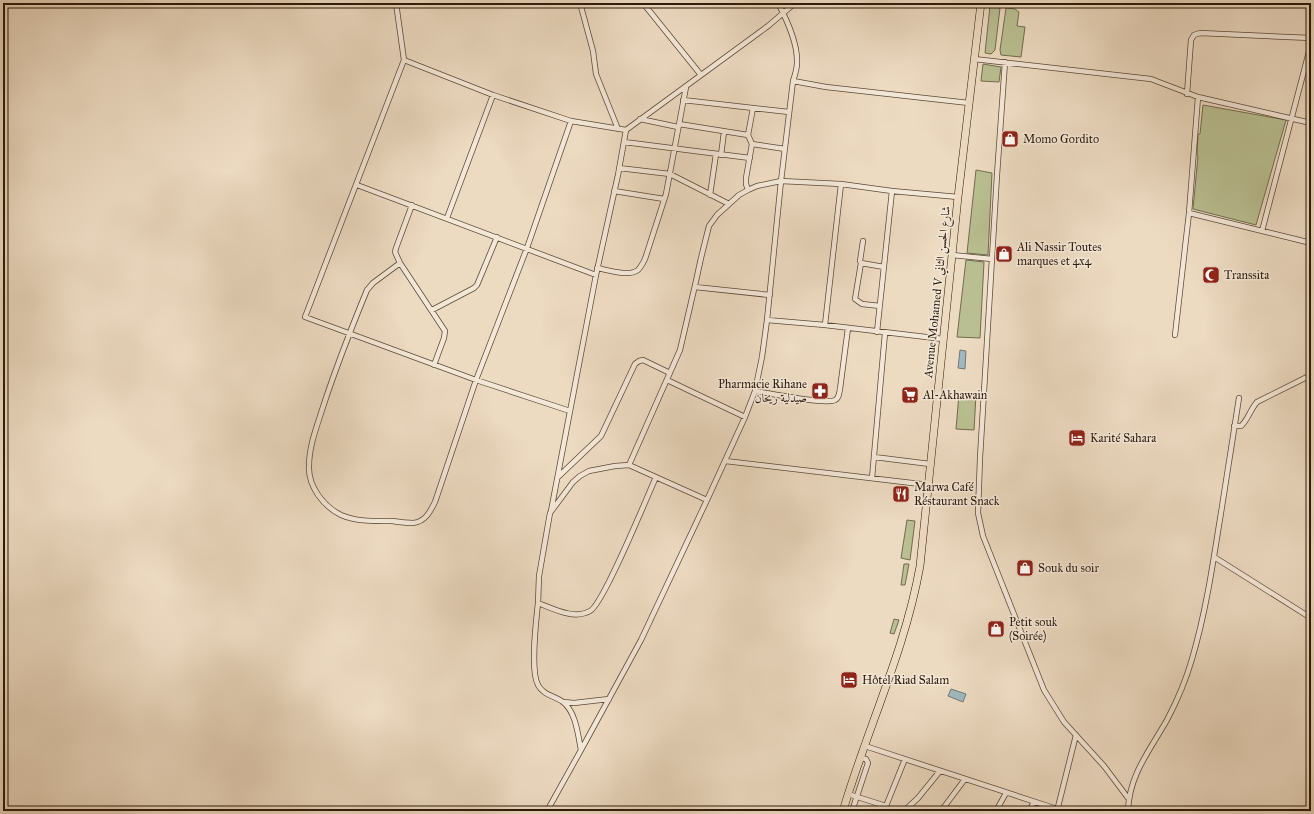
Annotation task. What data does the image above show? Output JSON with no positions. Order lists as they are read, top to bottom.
{
  "streets": {
    "main road": ["Avenue Mohamed V شارع الحسن الثاني"]
  },
  "places": {
    "shop": [
      "Momo Gordito",
      "Ali Nassir Toutes marques et 4x4",
      "Souk du soir",
      "Petit souk (Soirée)"
    ],
    "mosque": ["Transsita"],
    "pharmacy": ["Pharmacie Rihane صيدلية ريحان"],
    "supermarket": ["Al-Akhawain"],
    "hotel": ["Karité Sahara", "Hôtel Riad Salam"],
    "restaurant": ["Marwa Café Réstaurant Snack"]
  }
}
